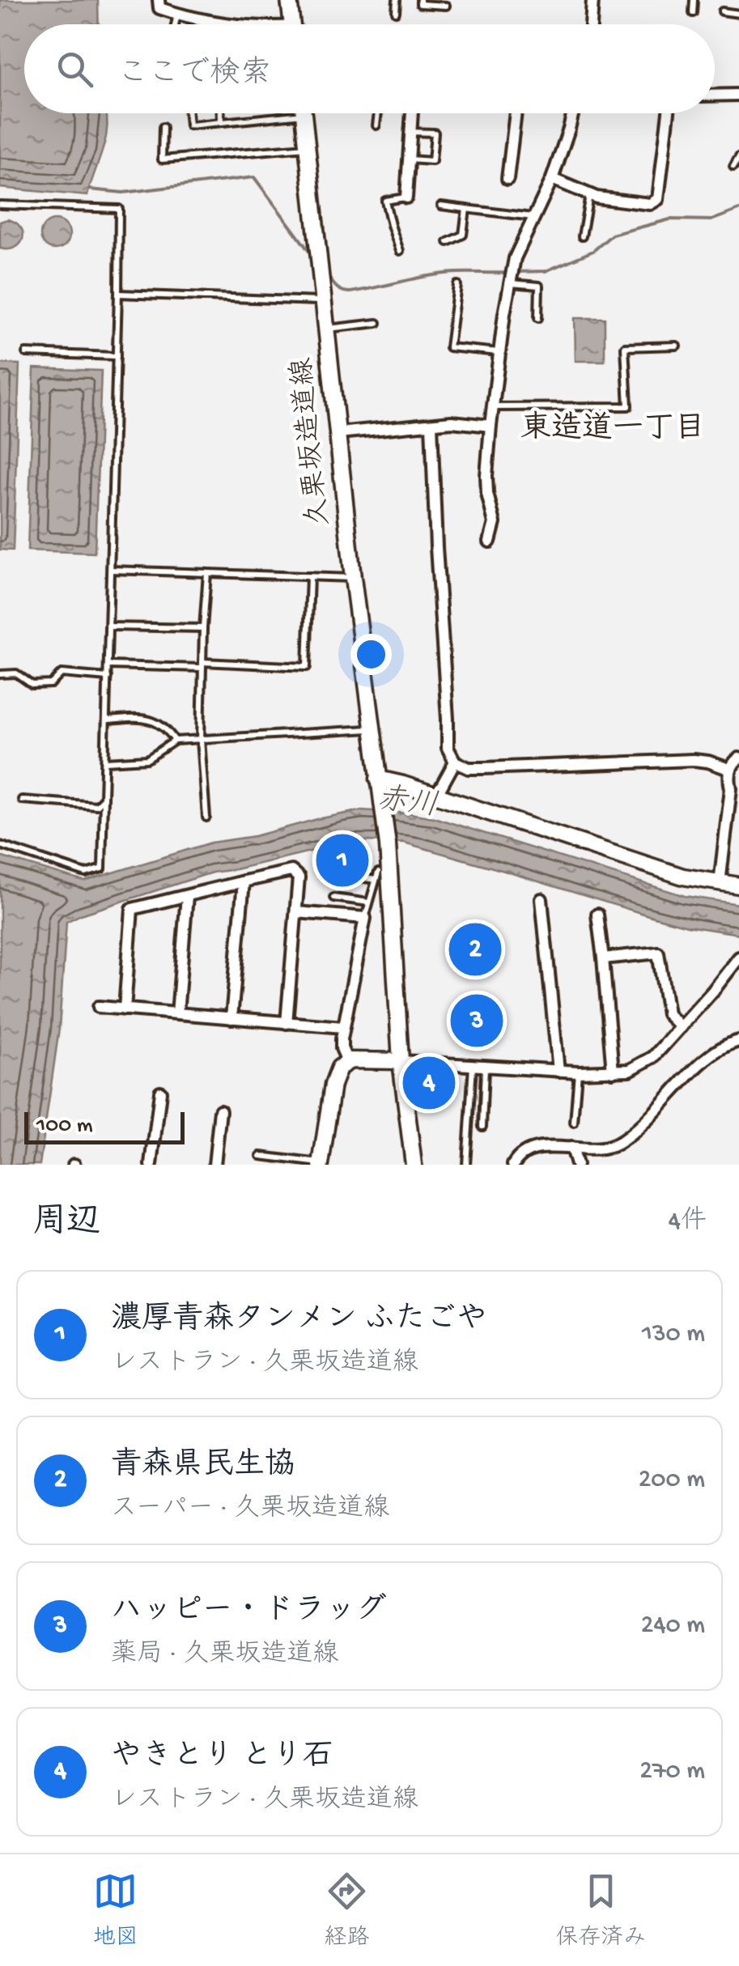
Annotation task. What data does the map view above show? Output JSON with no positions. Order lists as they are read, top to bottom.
{
  "streets": {
    "main road": ["久栗坂造道線"]
  },
  "districts": ["東造道一丁目"],
  "water": ["赤川"],
  "scale_bar": "100 m",
  "page": {
    "search": "ここで検索",
    "pins": [
      "1",
      "2",
      "3",
      "4"
    ],
    "scale": "100 m",
    "heading": ["周辺", "4件"],
    "list": [
      {
        "mark": "1",
        "name": "濃厚青森タンメン ふたごや",
        "note": "レストラン · 久栗坂造道線",
        "value": "130 m"
      },
      {
        "mark": "2",
        "name": "青森県民生協",
        "note": "スーパー · 久栗坂造道線",
        "value": "200 m"
      },
      {
        "mark": "3",
        "name": "ハッピー・ドラッグ",
        "note": "薬局 · 久栗坂造道線",
        "value": "240 m"
      },
      {
        "mark": "4",
        "name": "やきとり とり石",
        "note": "レストラン · 久栗坂造道線",
        "value": "270 m"
      }
    ],
    "nav": ["地図", "経路", "保存済み"]
  }
}
